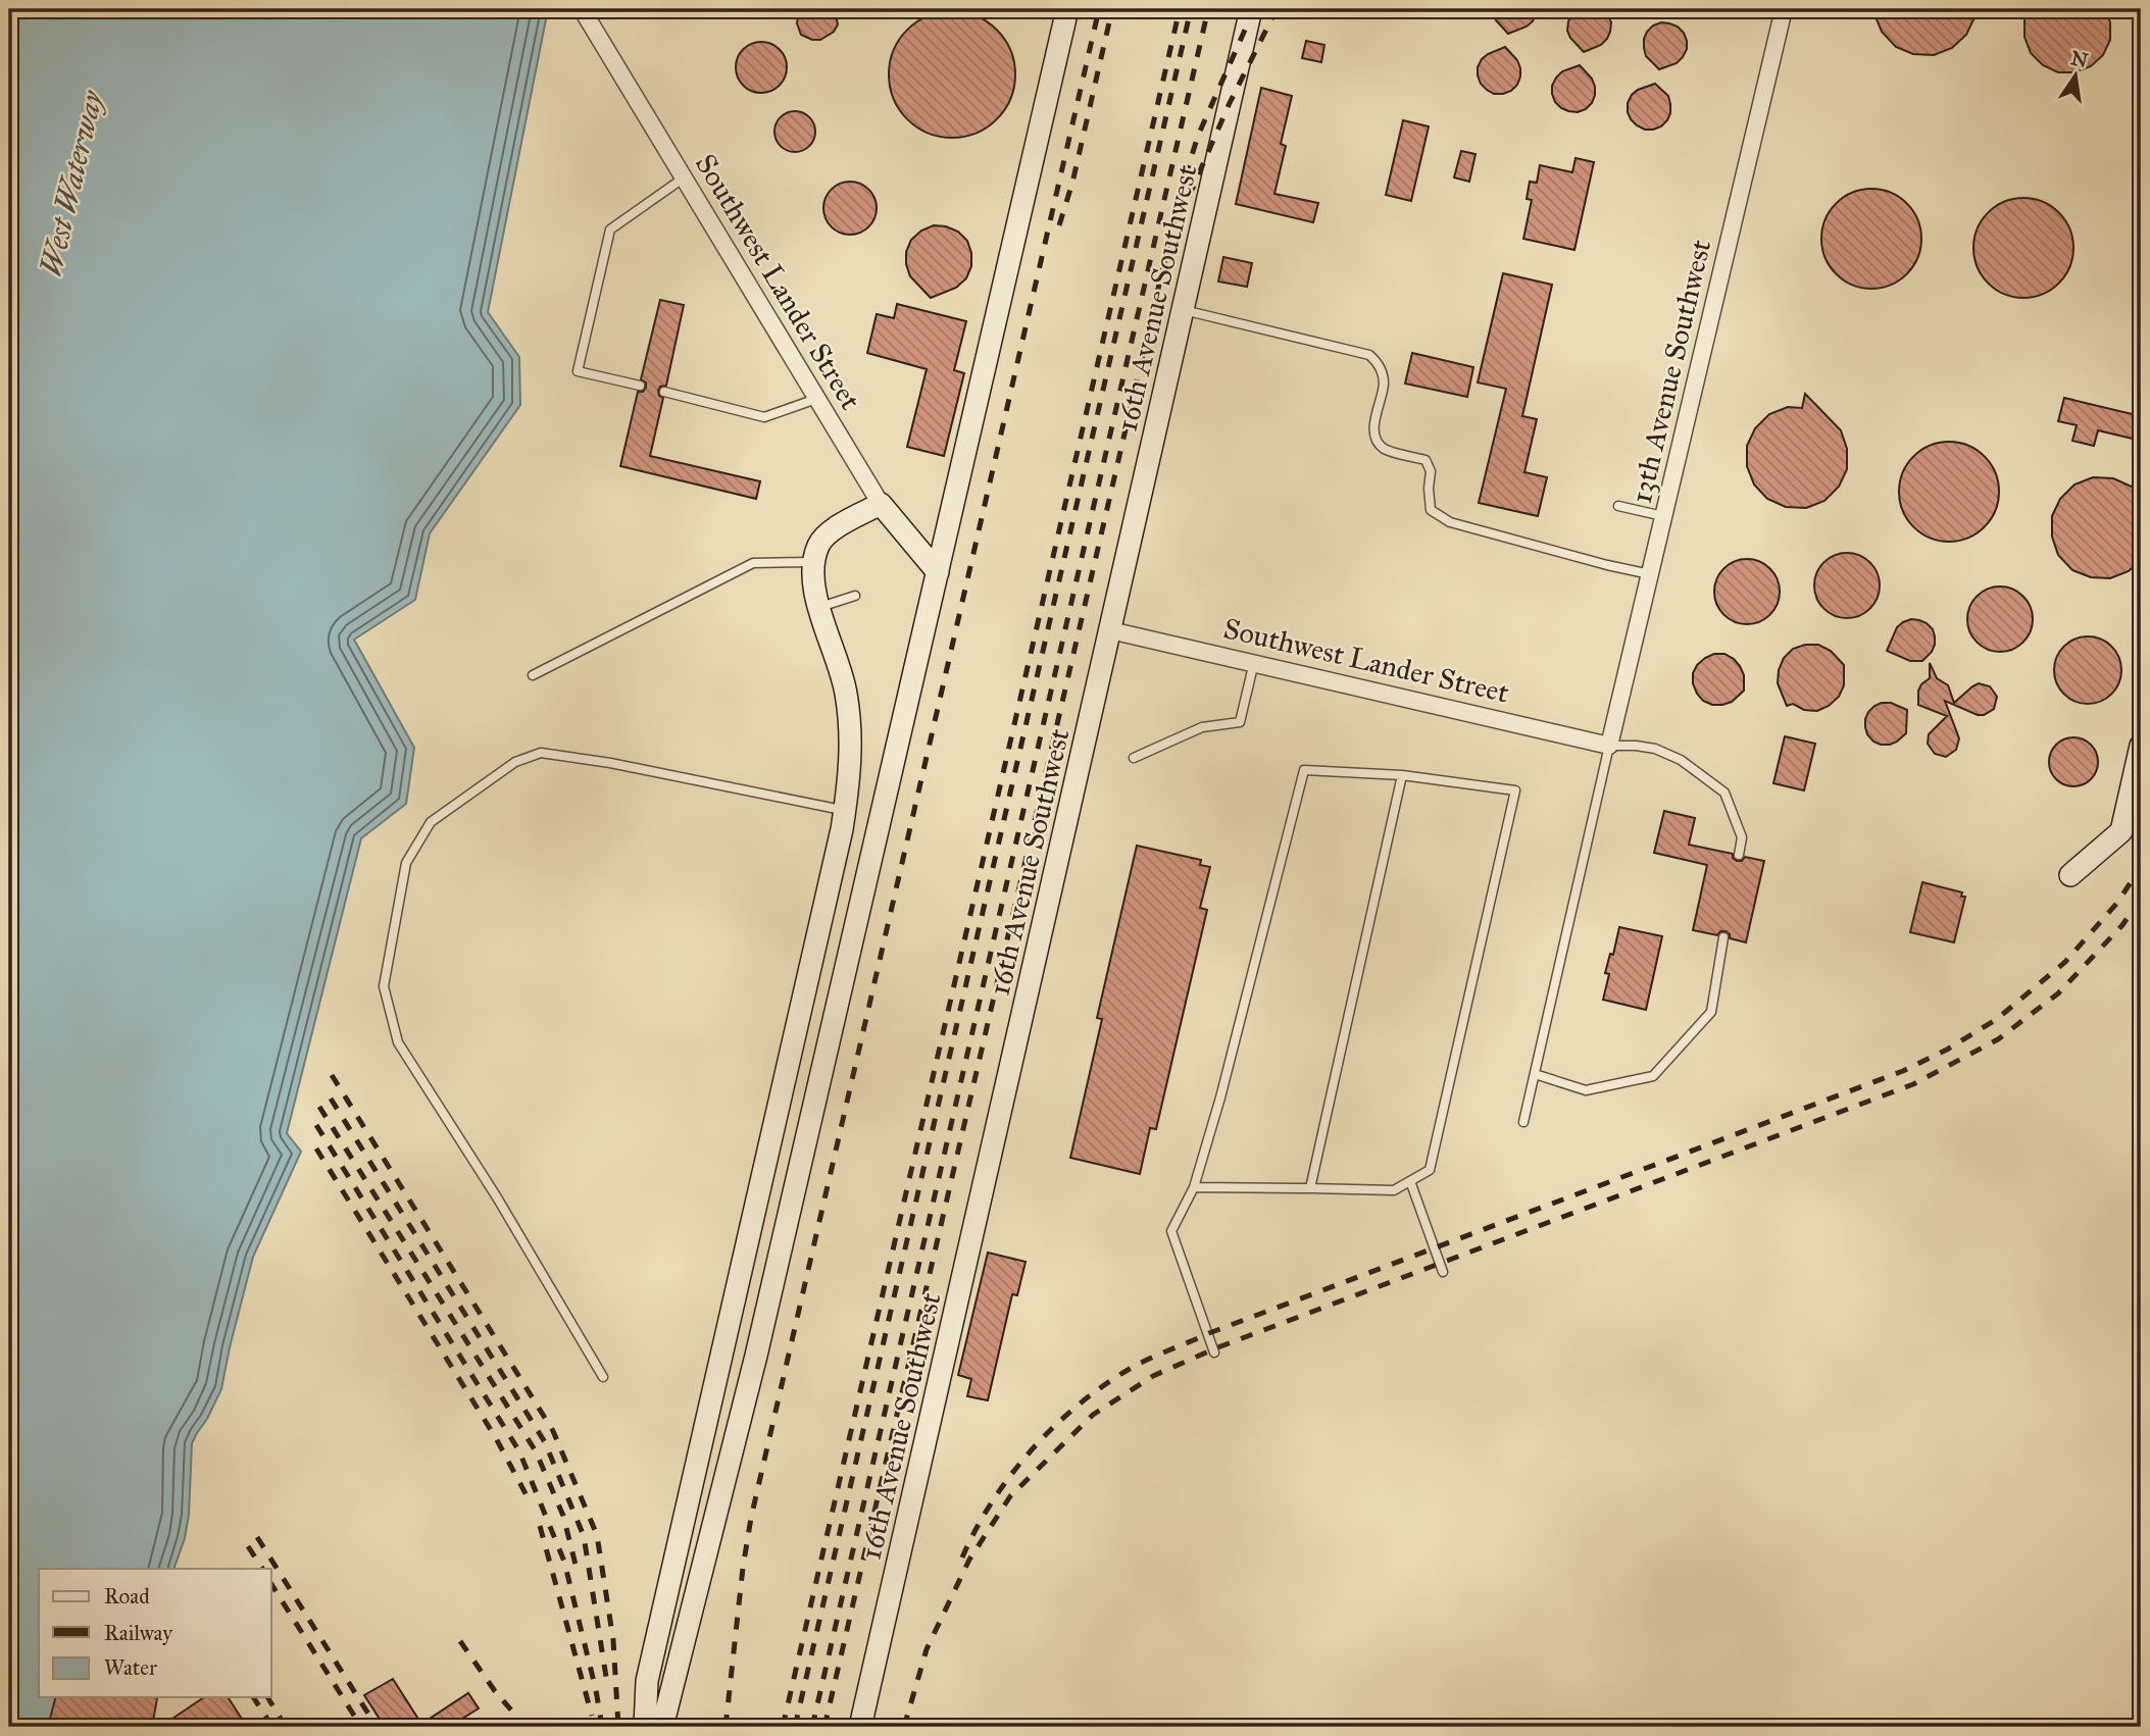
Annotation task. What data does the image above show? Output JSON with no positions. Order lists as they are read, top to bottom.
{
  "streets": {
    "street": ["Southwest Lander Street", "16th Avenue Southwest", "13th Avenue Southwest"]
  },
  "crossings": [
    ["Southwest Lander Street", "16th Avenue Southwest"],
    ["Southwest Lander Street", "13th Avenue Southwest"]
  ],
  "water": ["West Waterway"],
  "legend": ["Road", "Railway", "Water"],
  "north": "top"
}
